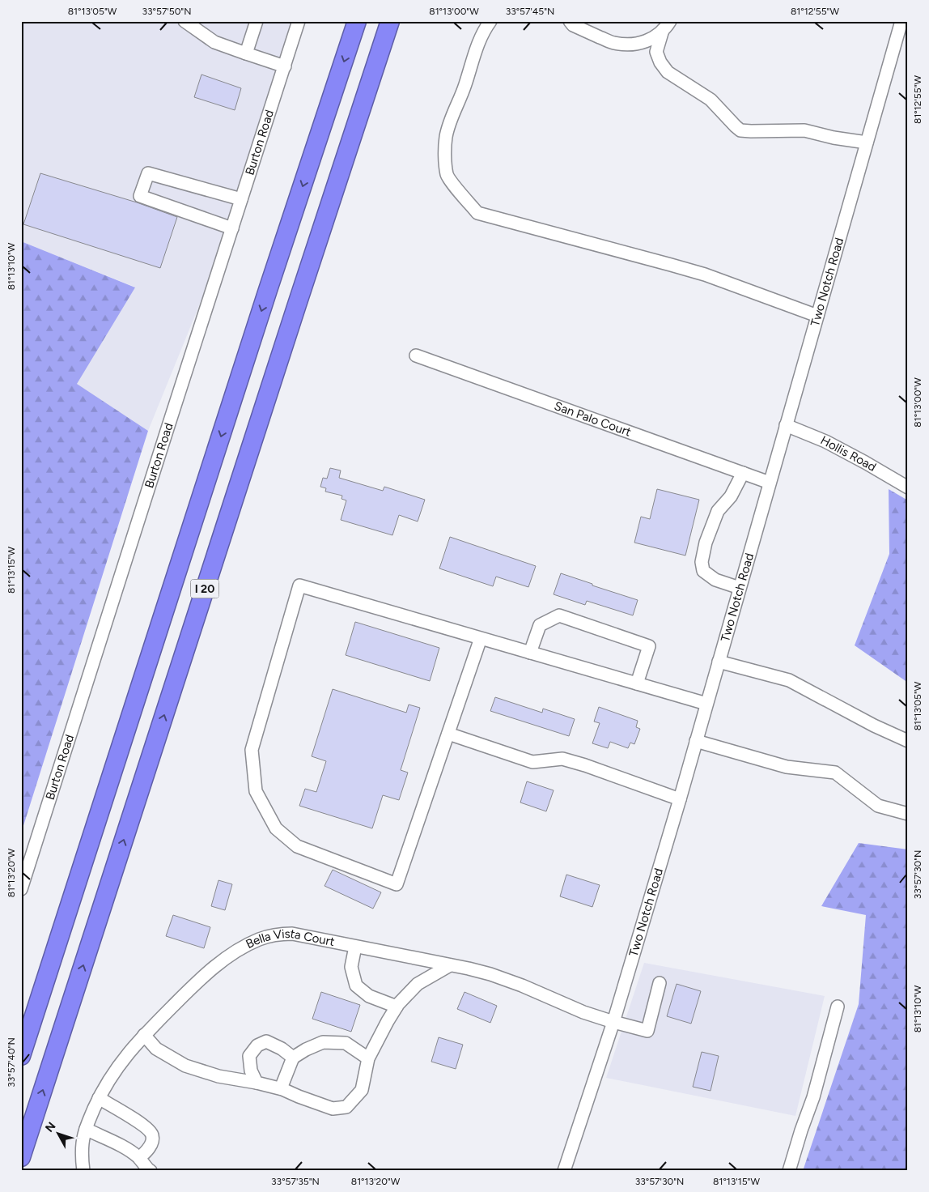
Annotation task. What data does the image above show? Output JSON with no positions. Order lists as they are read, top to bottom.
{
  "streets": {
    "highway": ["I 20"],
    "street": [
      "Burton Road",
      "Two Notch Road",
      "San Palo Court",
      "Hollis Road",
      "Bella Vista Court"
    ]
  },
  "crossings": [
    ["Two Notch Road", "San Palo Court"],
    ["Two Notch Road", "Hollis Road"],
    ["Two Notch Road", "Bella Vista Court"]
  ],
  "north": "top left",
  "coordinates": [
    "81°13'05\"W",
    "33°57'50\"N",
    "81°13'00\"W",
    "33°57'45\"N",
    "81°12'55\"W",
    "81°13'10\"W",
    "81°13'15\"W",
    "81°13'20\"W",
    "33°57'30\"N",
    "33°57'40\"N",
    "33°57'35\"N"
  ]
}
